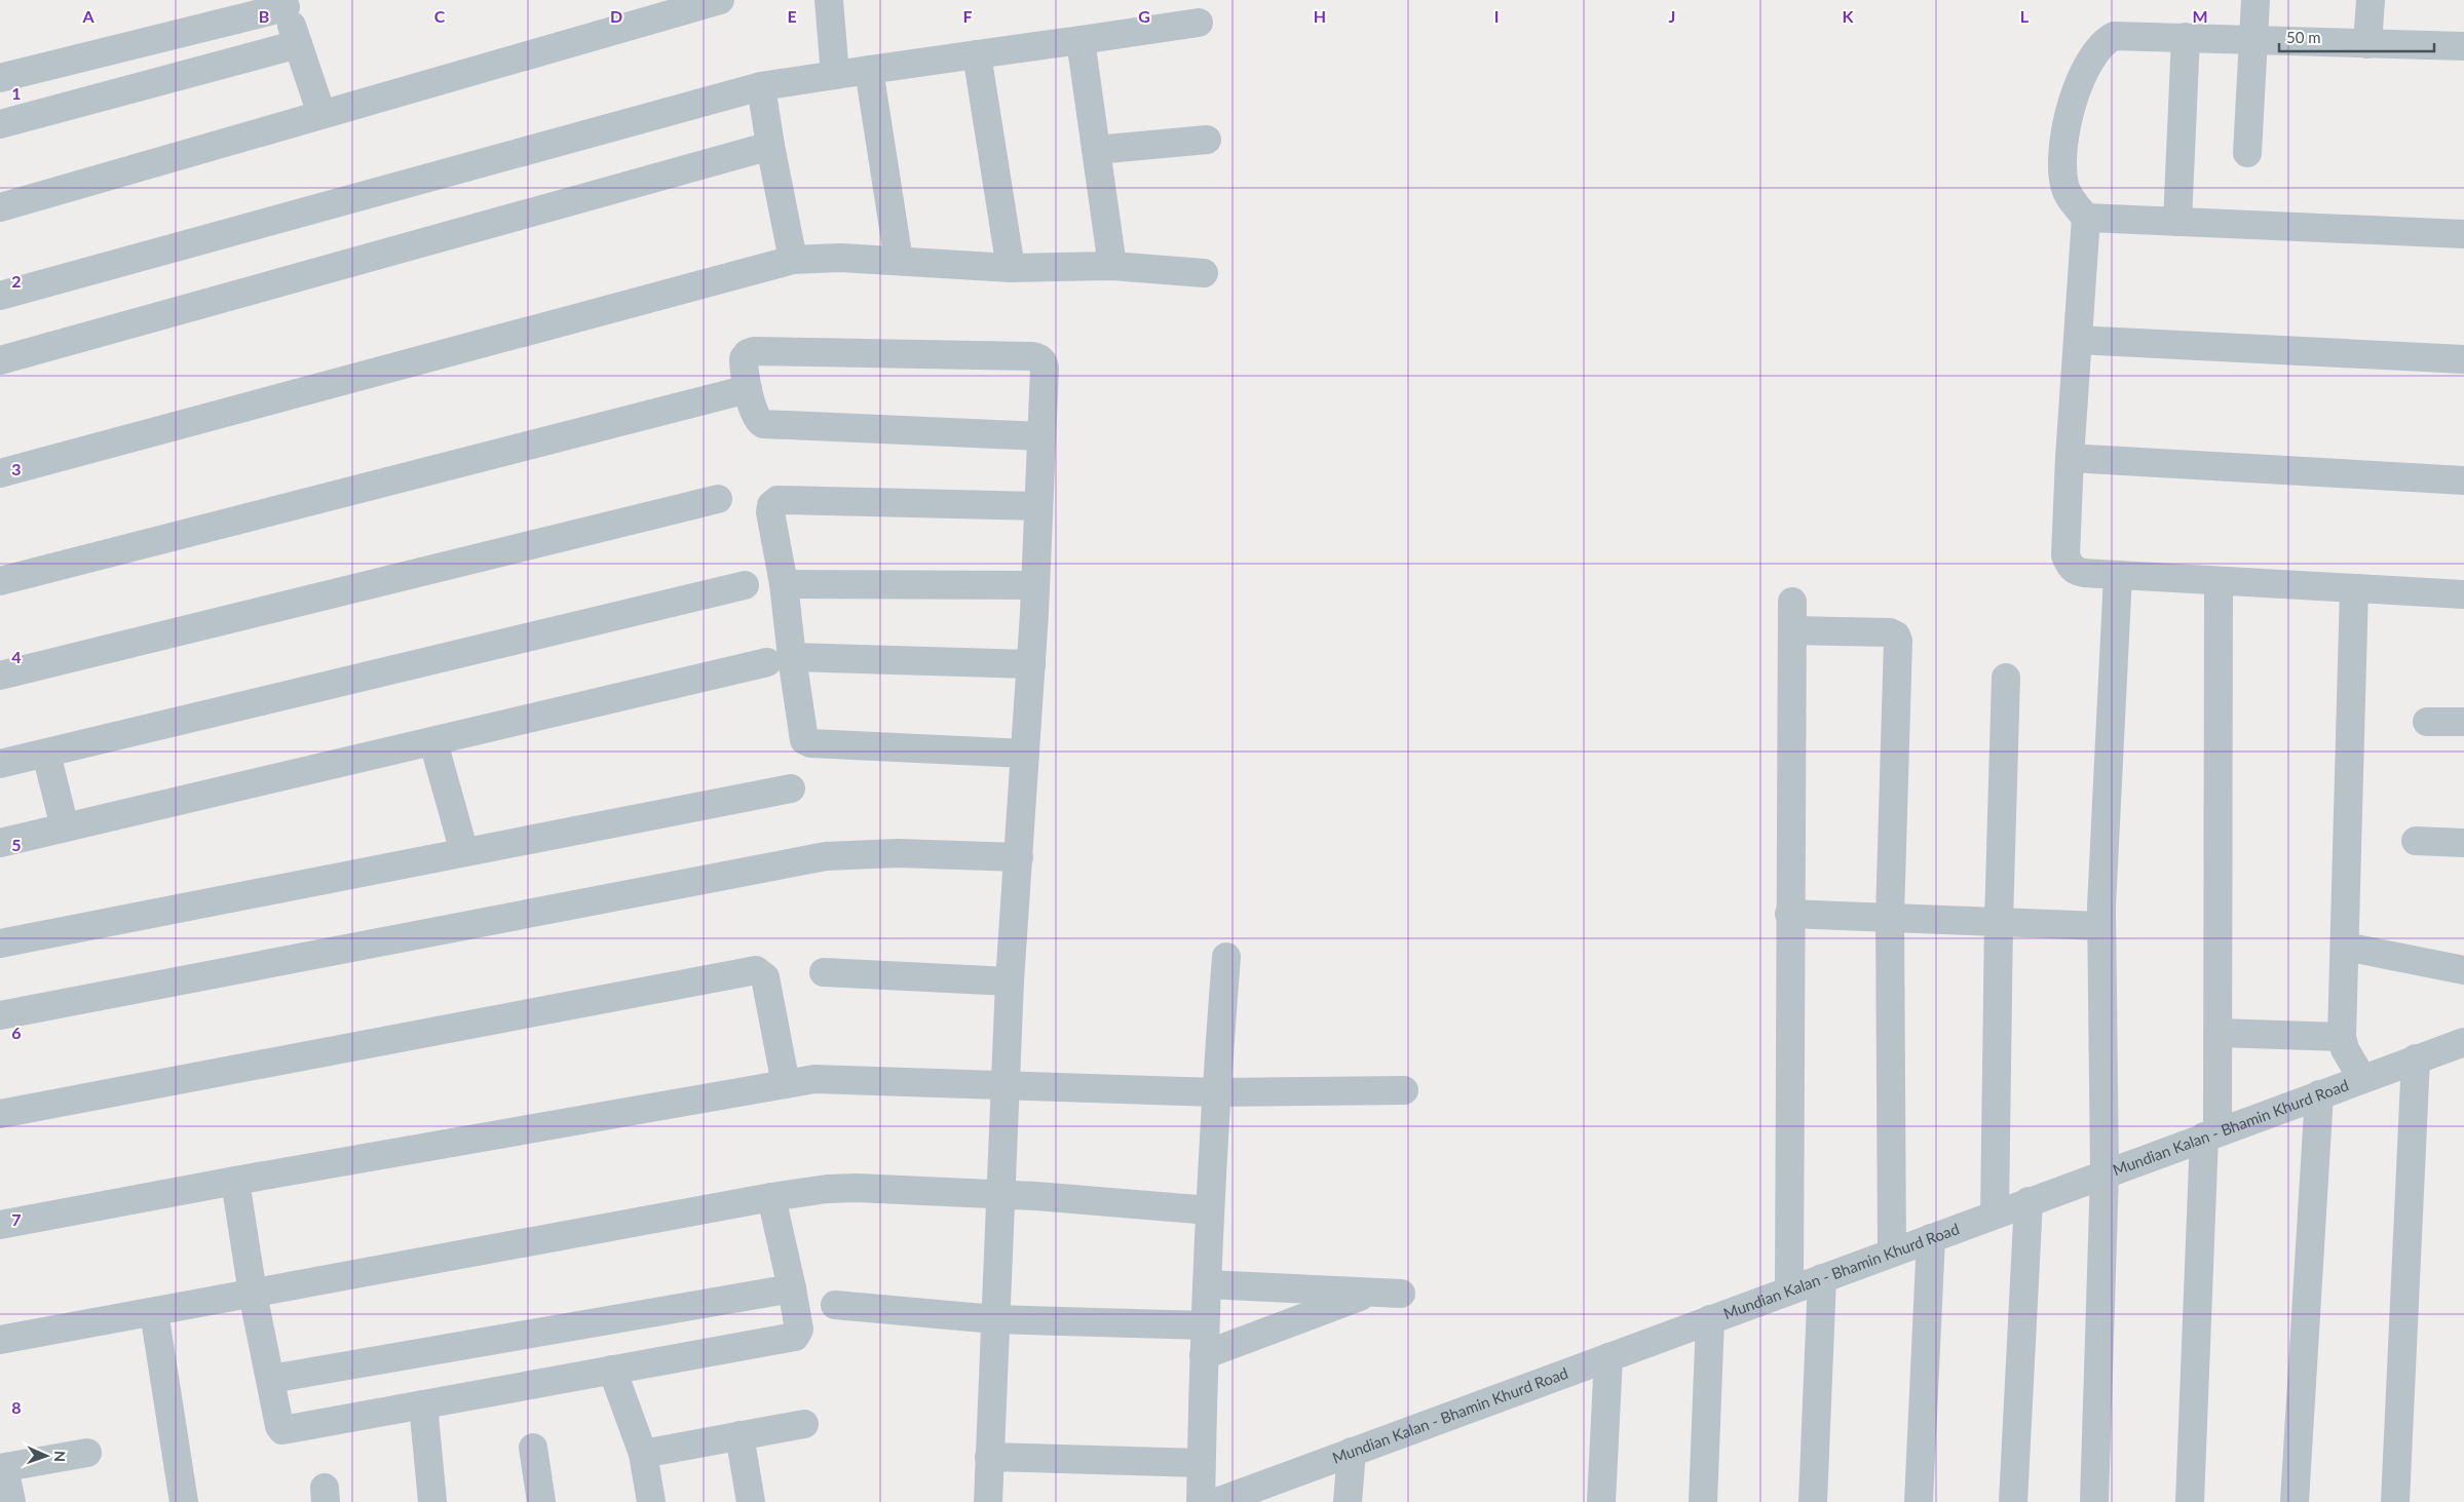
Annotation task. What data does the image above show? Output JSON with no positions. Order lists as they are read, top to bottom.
{
  "streets": {
    "street": ["Mundian Kalan - Bhamin Khurd Road"]
  },
  "scale_bar": "50 m",
  "north": "right",
  "grid": {
    "columns": [
      "A",
      "B",
      "C",
      "D",
      "E",
      "F",
      "G",
      "H",
      "I",
      "J",
      "K",
      "L",
      "M"
    ],
    "rows": [
      "1",
      "2",
      "3",
      "4",
      "5",
      "6",
      "7",
      "8"
    ]
  }
}
